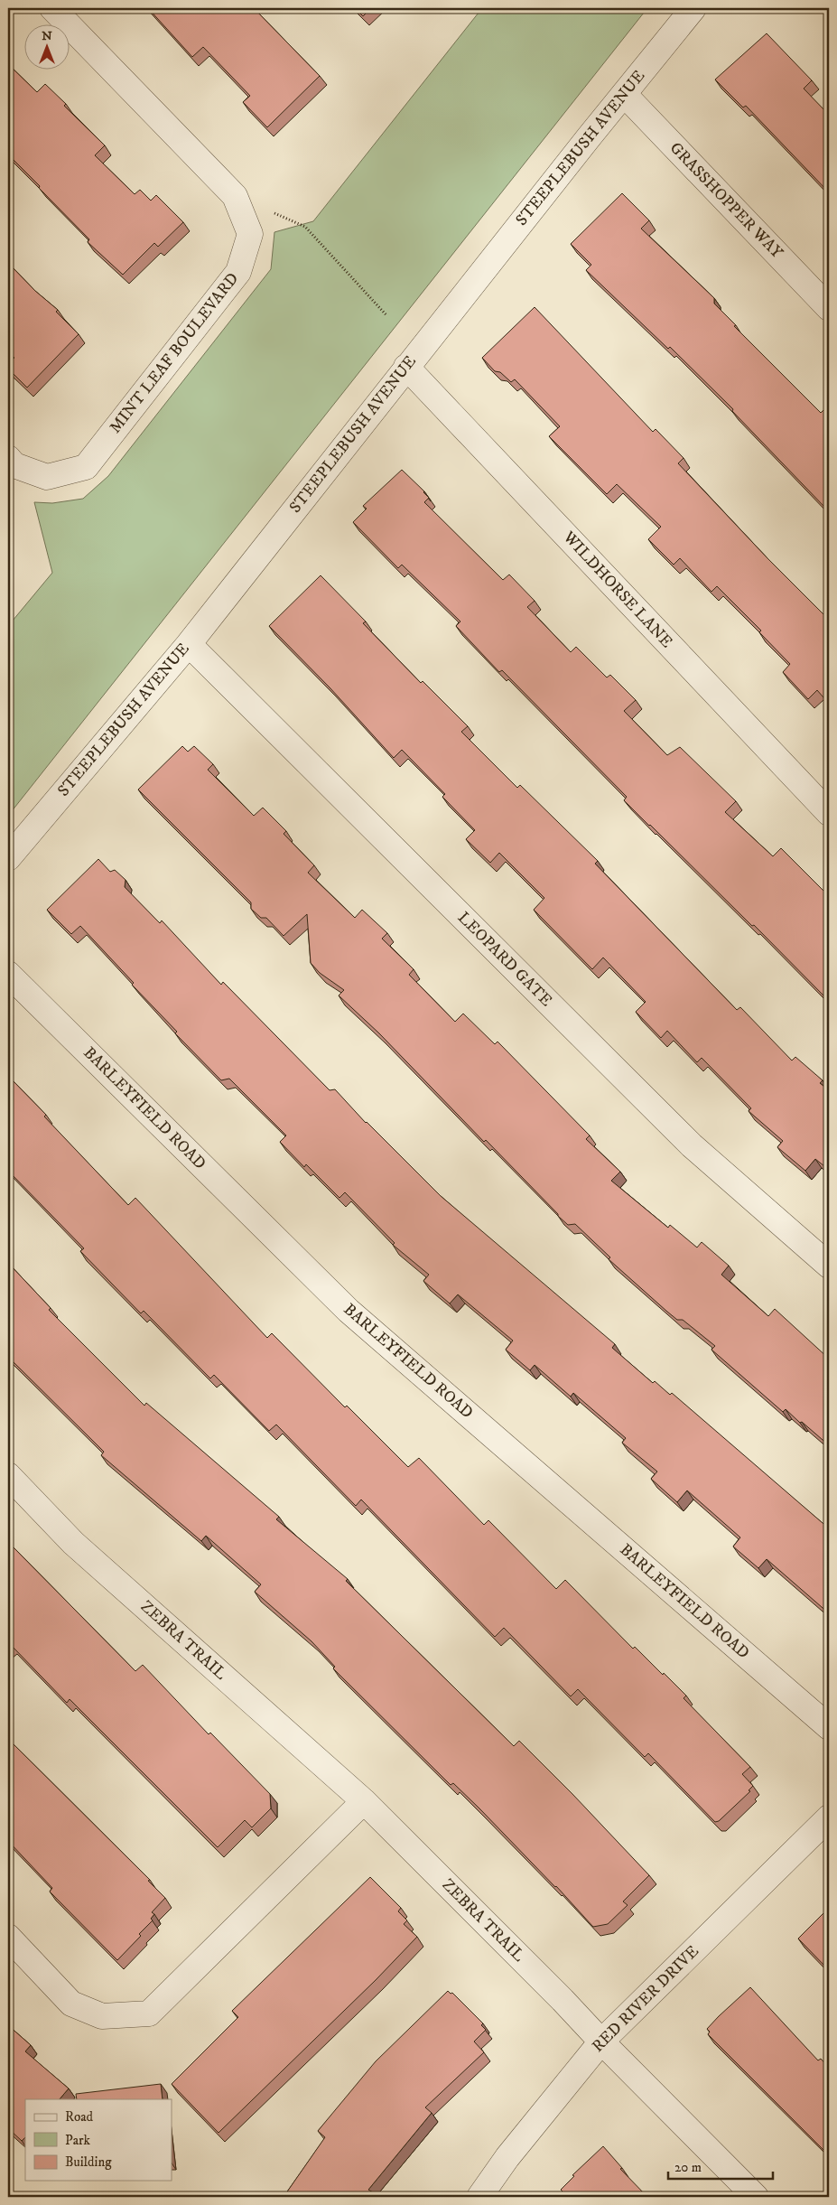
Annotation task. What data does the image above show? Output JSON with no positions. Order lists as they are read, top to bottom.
{
  "streets": {
    "street": [
      "STEEPLEBUSH AVENUE",
      "GRASSHOPPER WAY",
      "MINT LEAF BOULEVARD",
      "WILDHORSE LANE",
      "LEOPARD GATE",
      "BARLEYFIELD ROAD",
      "ZEBRA TRAIL",
      "RED RIVER DRIVE"
    ]
  },
  "crossings": [
    ["STEEPLEBUSH AVENUE", "GRASSHOPPER WAY"],
    ["STEEPLEBUSH AVENUE", "WILDHORSE LANE"],
    ["STEEPLEBUSH AVENUE", "LEOPARD GATE"],
    ["ZEBRA TRAIL", "RED RIVER DRIVE"]
  ],
  "legend": ["Road", "Park", "Building"],
  "scale_bar": "20 m",
  "north": "top"
}
